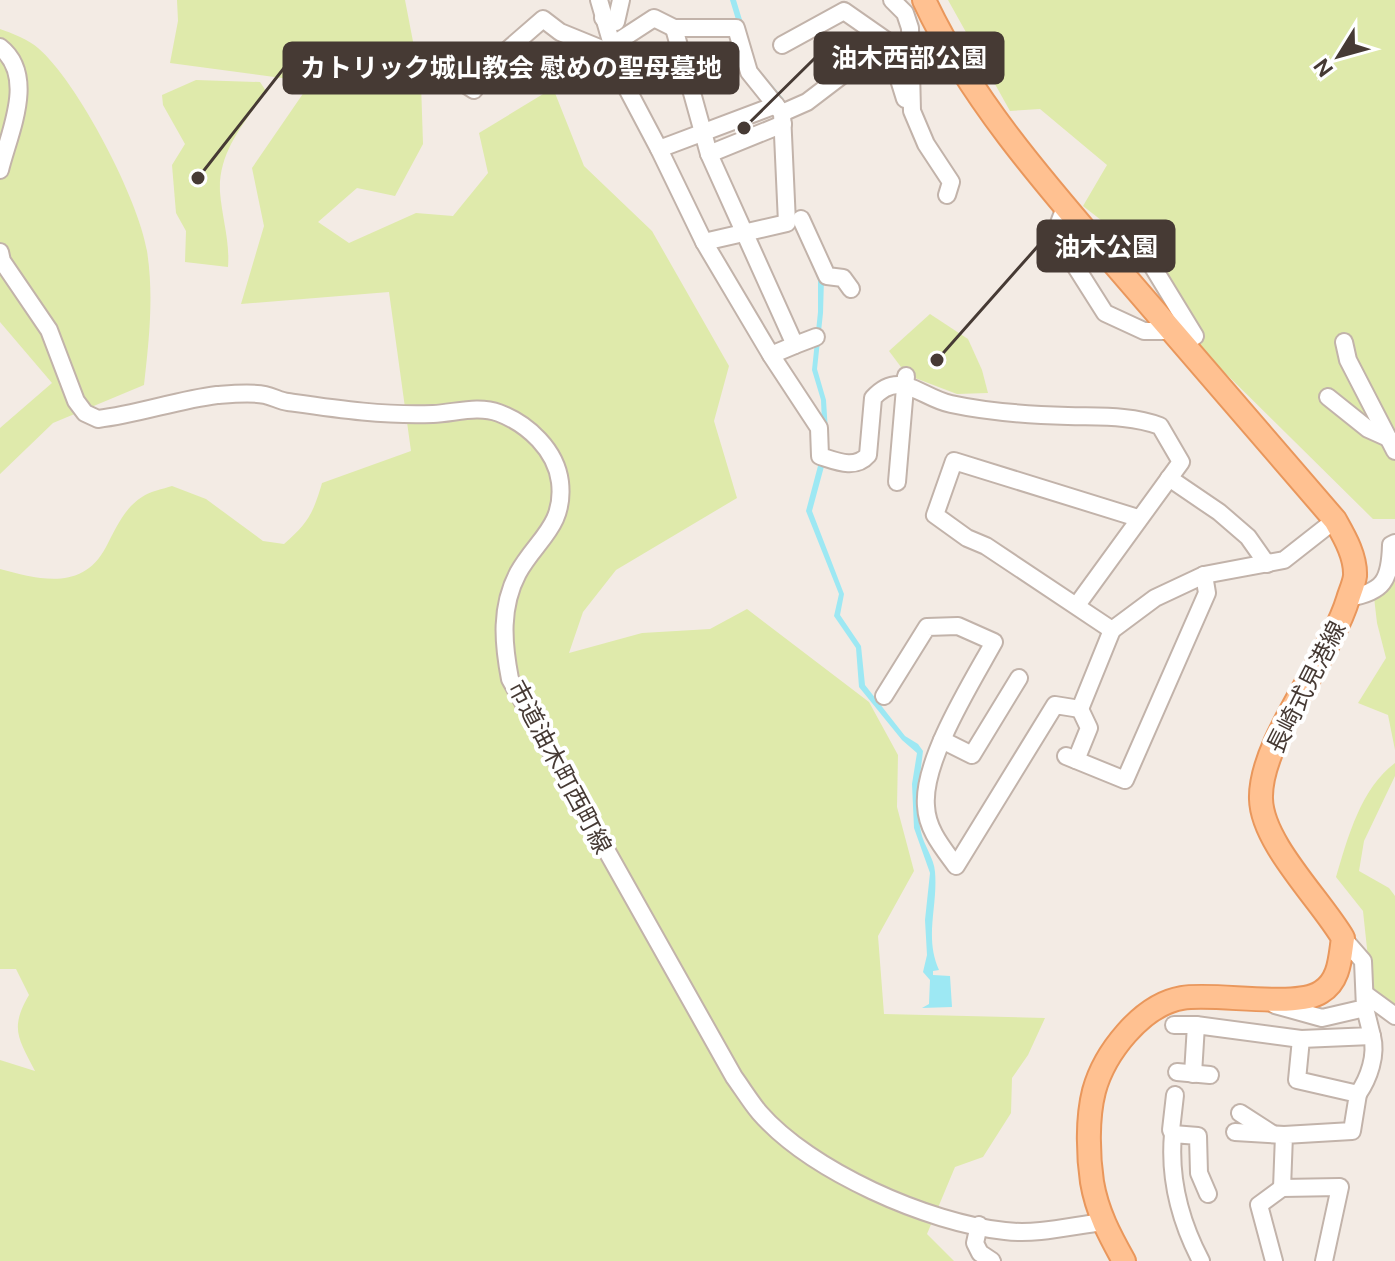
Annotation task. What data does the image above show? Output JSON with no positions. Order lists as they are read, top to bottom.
{
  "streets": {
    "main road": ["長崎式見港線"],
    "street": ["市道油木町西町線"]
  },
  "places": ["油木西部公園", "カトリック城山教会 慰めの聖母墓地", "油木公園"],
  "north": "bottom left"
}
